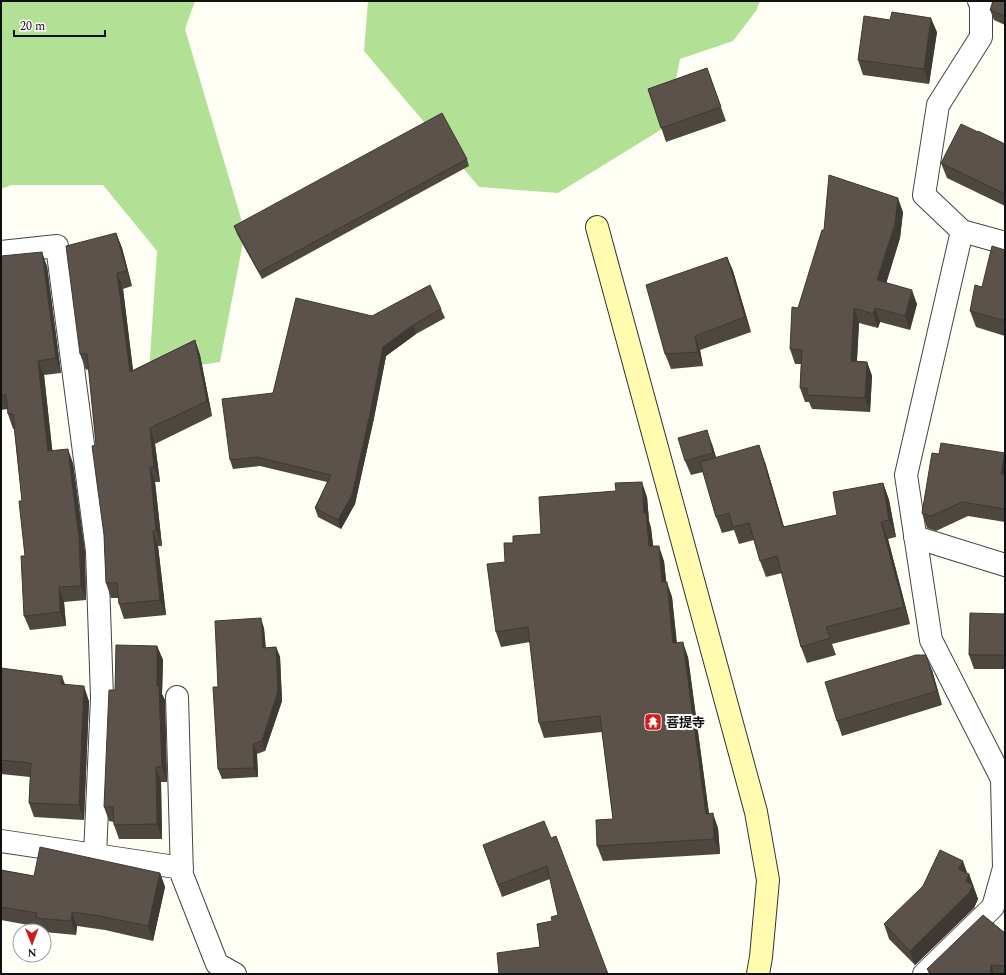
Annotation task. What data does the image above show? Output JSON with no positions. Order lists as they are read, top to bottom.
{
  "places": {
    "temple": ["菩提寺"]
  },
  "scale_bar": "20 m",
  "north": "bottom"
}
